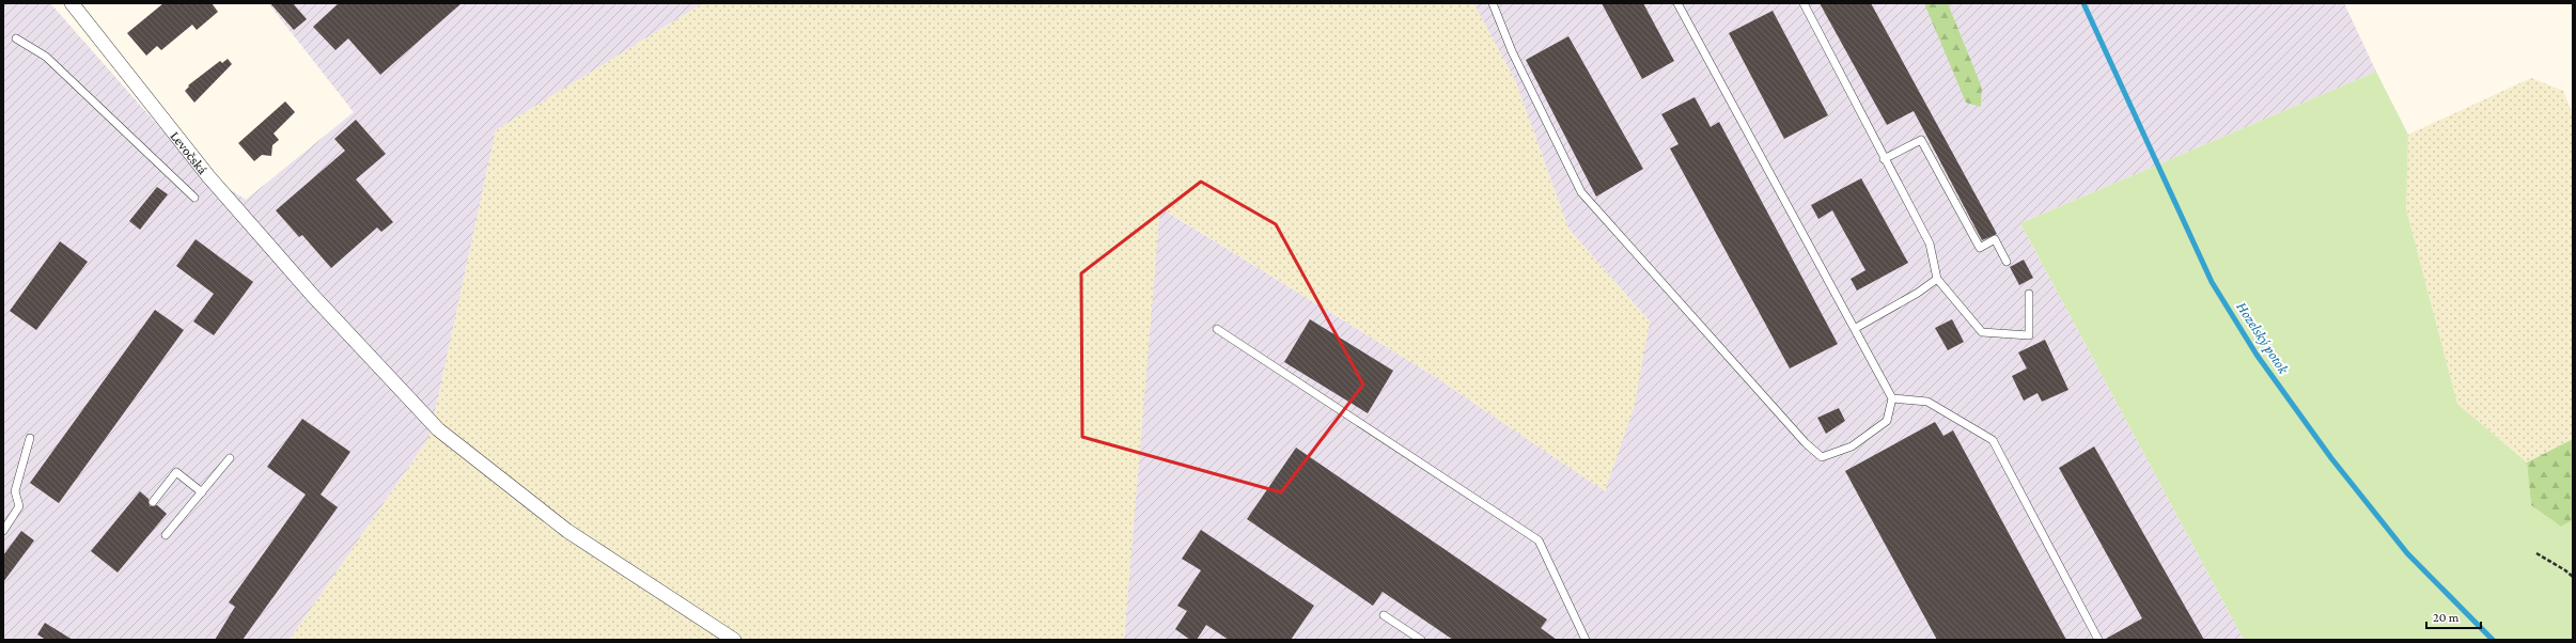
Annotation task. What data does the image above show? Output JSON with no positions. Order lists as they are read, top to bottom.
{
  "streets": {
    "street": ["Levočská"]
  },
  "water": ["Hozelský potok"],
  "scale_bar": "20 m"
}
